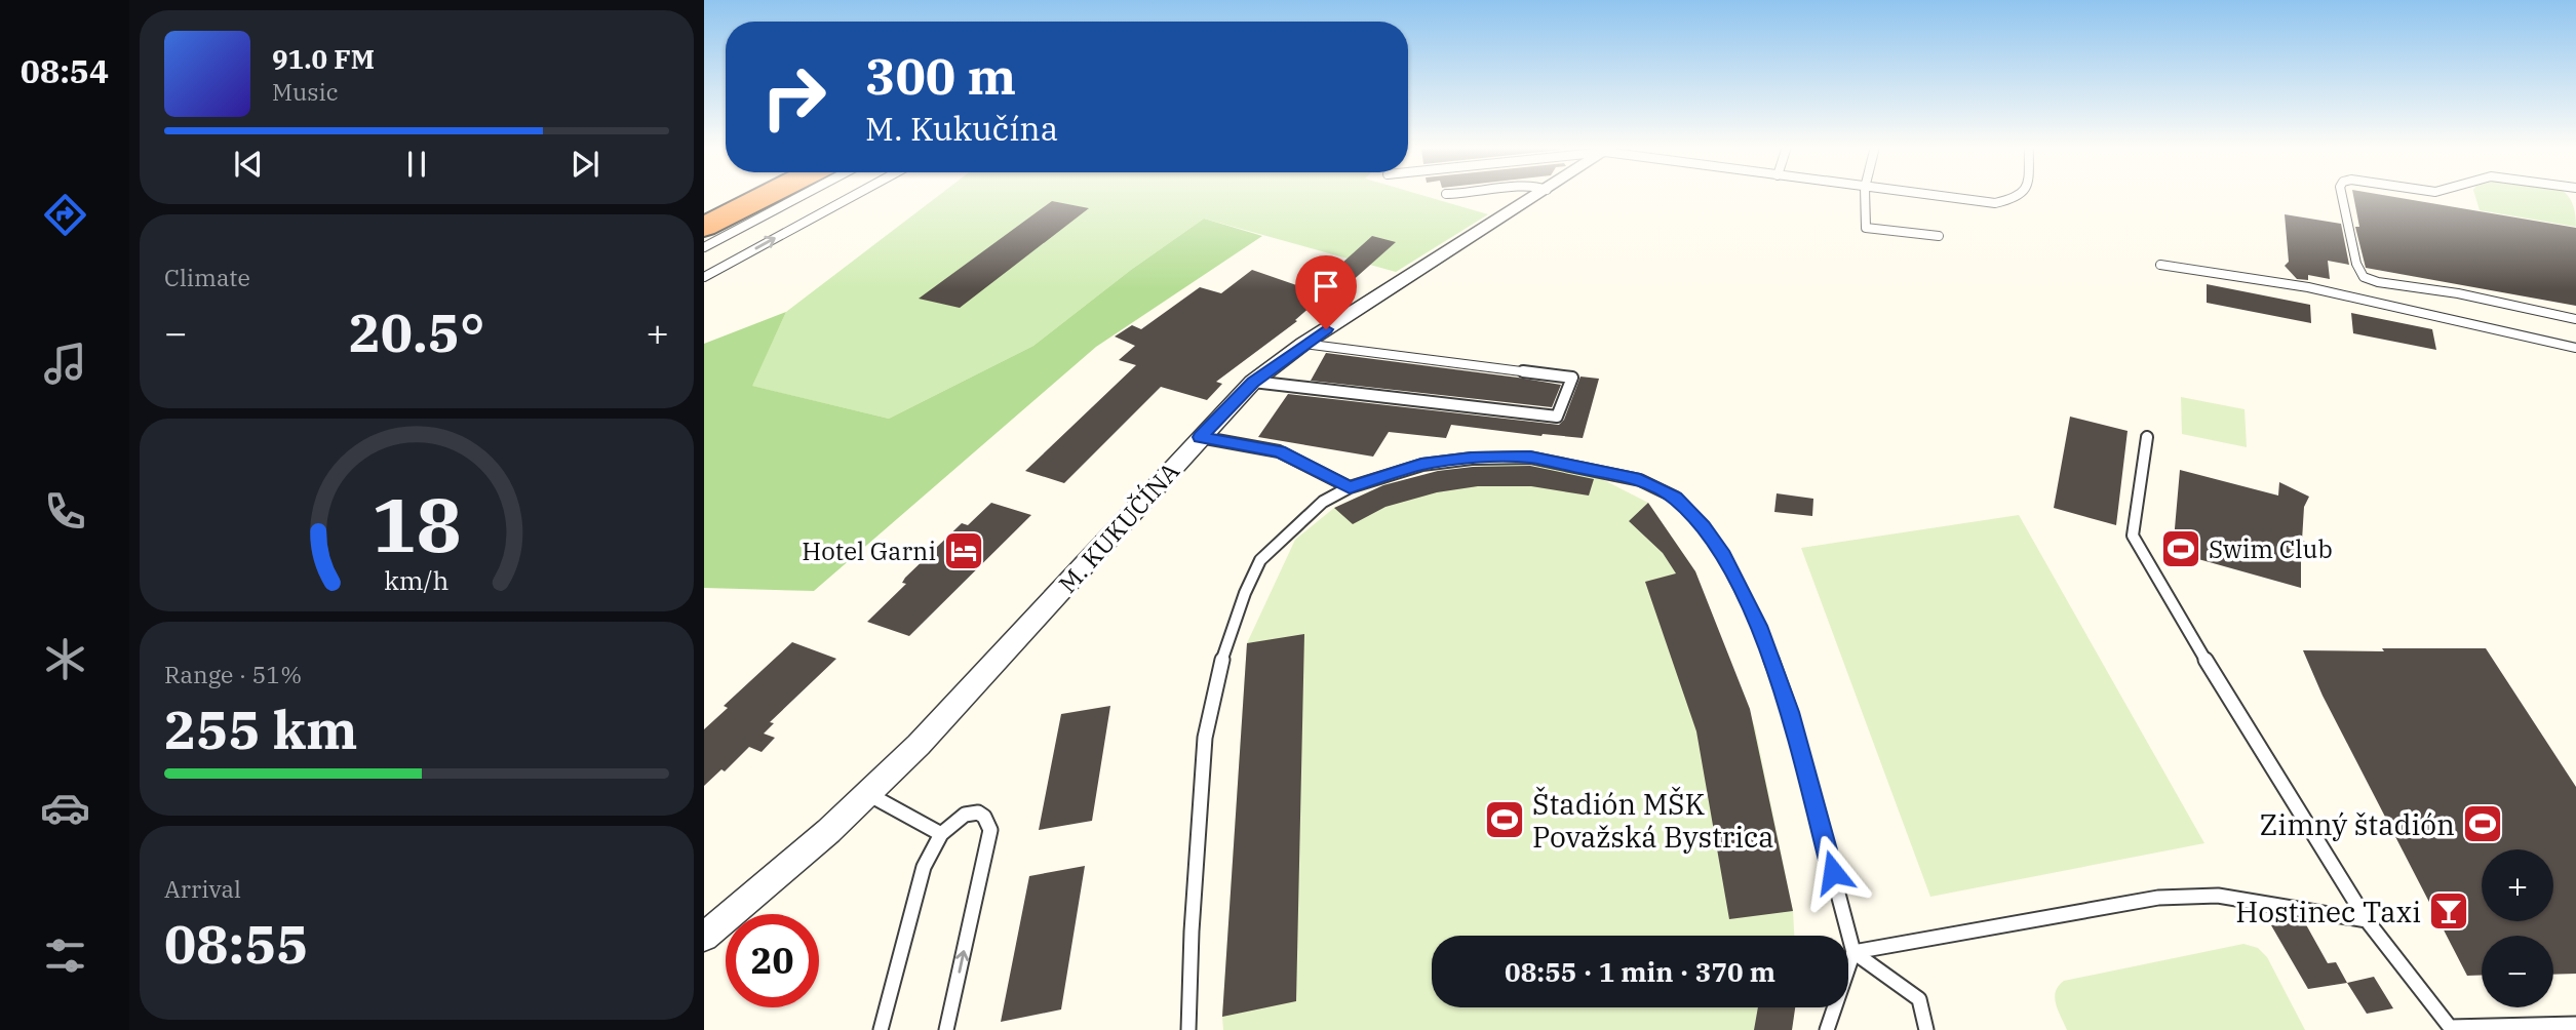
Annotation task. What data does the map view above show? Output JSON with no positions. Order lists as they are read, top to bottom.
{
  "streets": {
    "street": ["M. KUKUČÍNA"]
  },
  "places": {
    "sports": ["Swim Club", "Štadión MŠK Považská Bystrica", "Zimný štadión"],
    "hotel": ["Hotel Garni"],
    "bar": ["Hostinec Taxi"]
  },
  "page": {
    "tabs": "08:54",
    "turn": ["300 m", "M. Kukučína"],
    "song": ["91.0 FM", "Music"],
    "tile": [
      "Climate",
      ["Range · 51%", "255 km"],
      ["Arrival", "08:55"]
    ],
    "heat": ["−", "20.5°", "+"],
    "map_buttons": ["+", "−"],
    "limit": "20",
    "trip": "08:55 · 1 min · 370 m",
    "gauge": ["18", "km/h"]
  }
}
